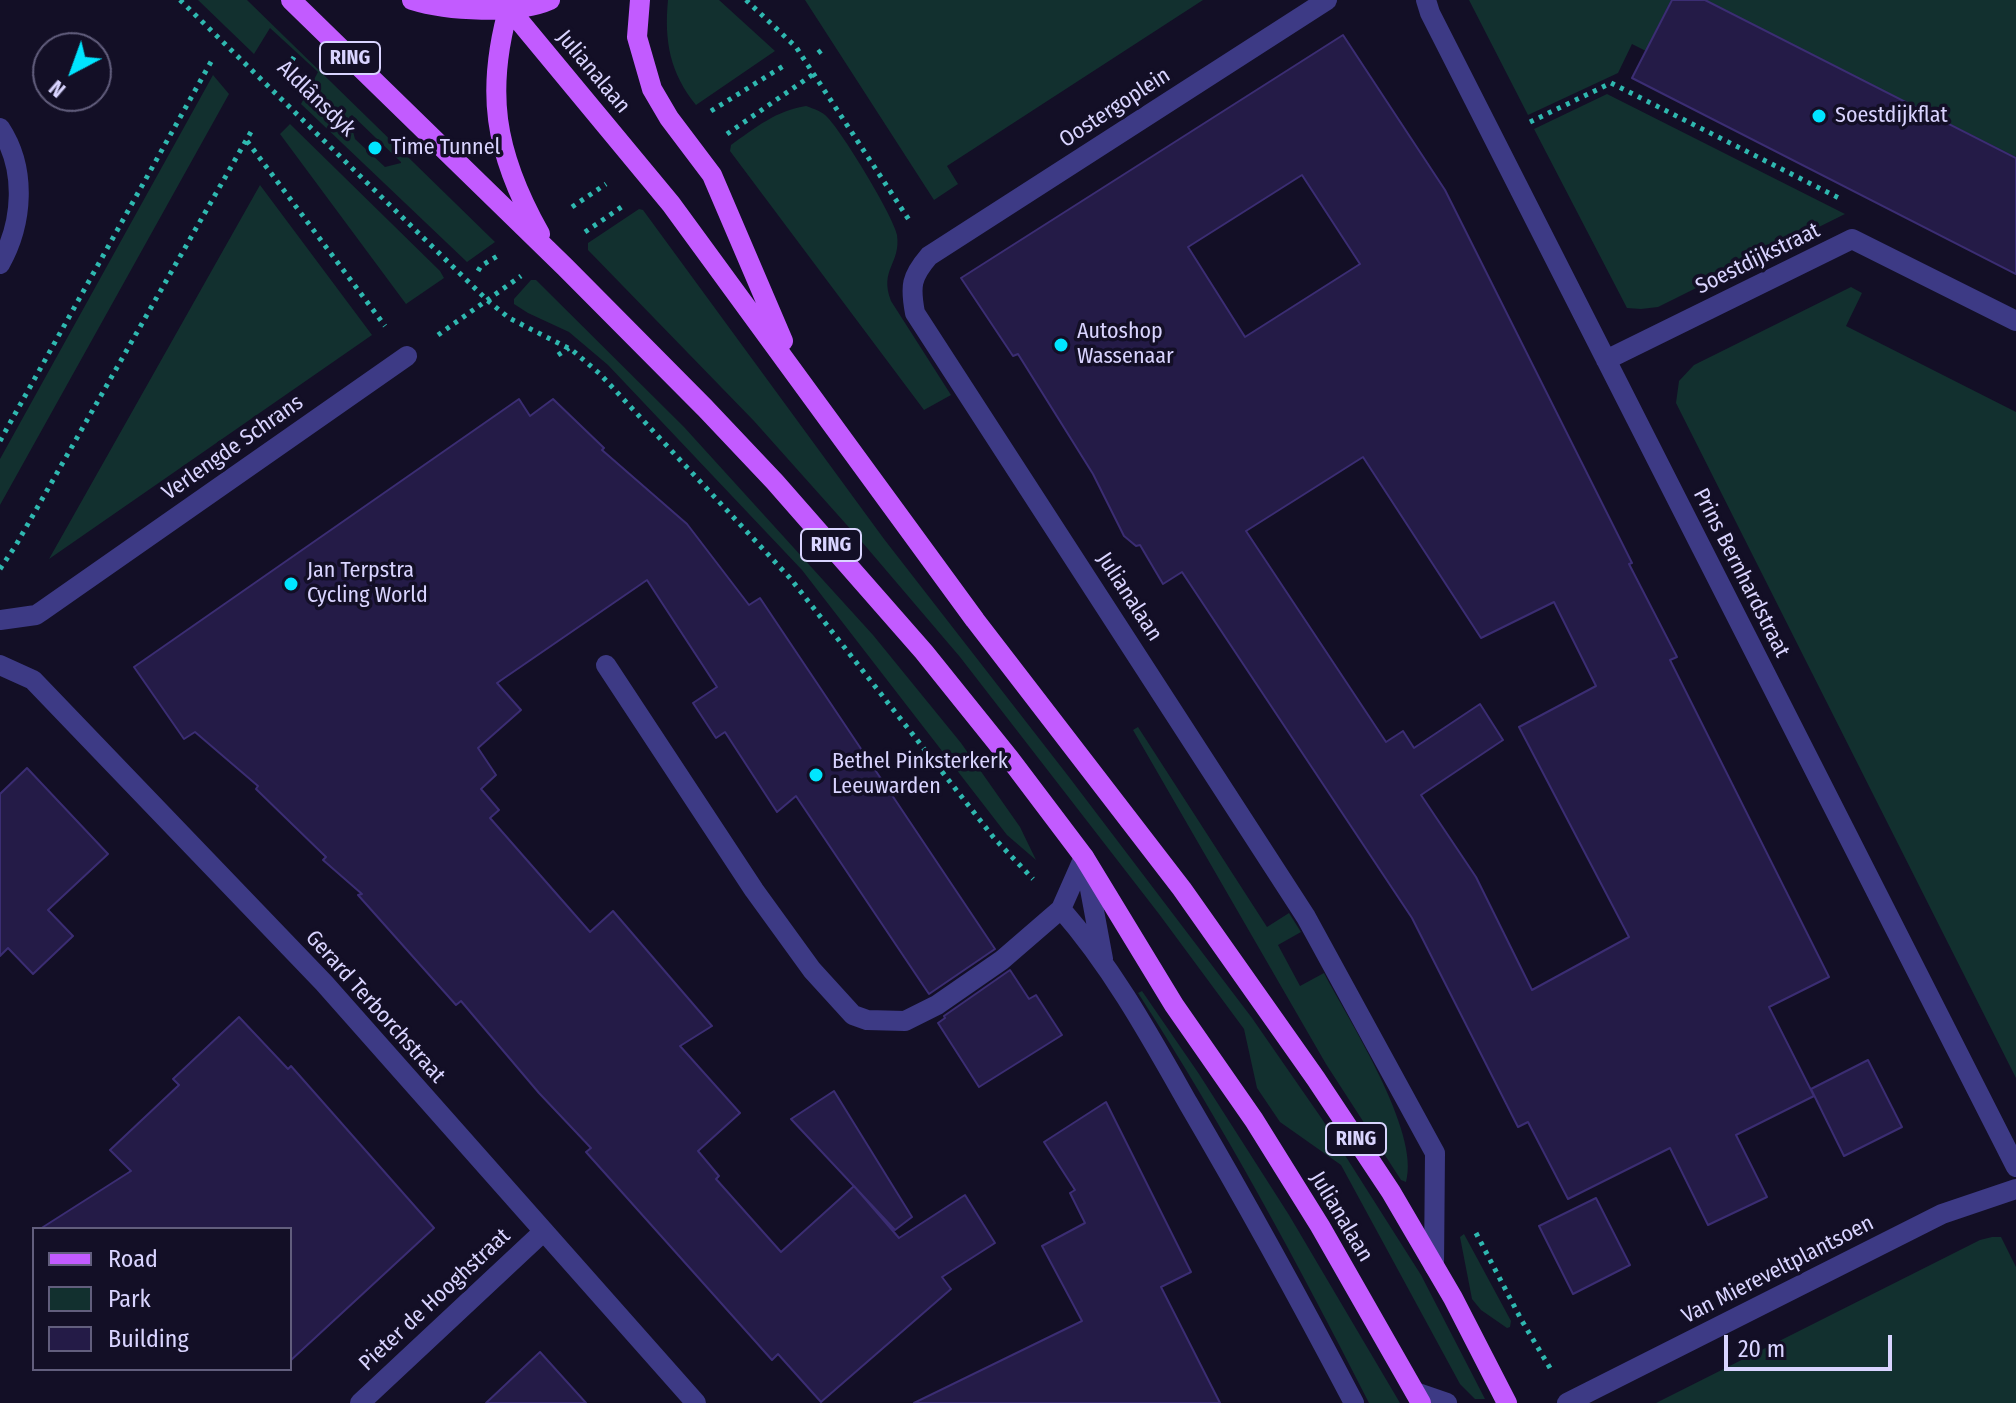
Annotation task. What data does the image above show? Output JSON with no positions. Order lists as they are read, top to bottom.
{
  "streets": {
    "main road": ["RING", "Julianalaan"],
    "street": [
      "Oostergoplein",
      "Soestdijkstraat",
      "Verlengde Schrans",
      "Prins Bernhardstraat",
      "Gerard Terborchstraat",
      "Van Miereveltplantsoen",
      "Pieter de Hooghstraat"
    ],
    "path": ["Aldlânsdyk"]
  },
  "crossings": [
    ["Julianalaan", "Oostergoplein"],
    ["Soestdijkstraat", "Prins Bernhardstraat"],
    ["Gerard Terborchstraat", "Pieter de Hooghstraat"]
  ],
  "places": [
    "Soestdijkflat",
    "Time Tunnel",
    "Autoshop Wassenaar",
    "Jan Terpstra Cycling World",
    "Bethel Pinksterkerk Leeuwarden"
  ],
  "legend": ["Road", "Park", "Building"],
  "scale_bar": "20 m",
  "north": "bottom left"
}
